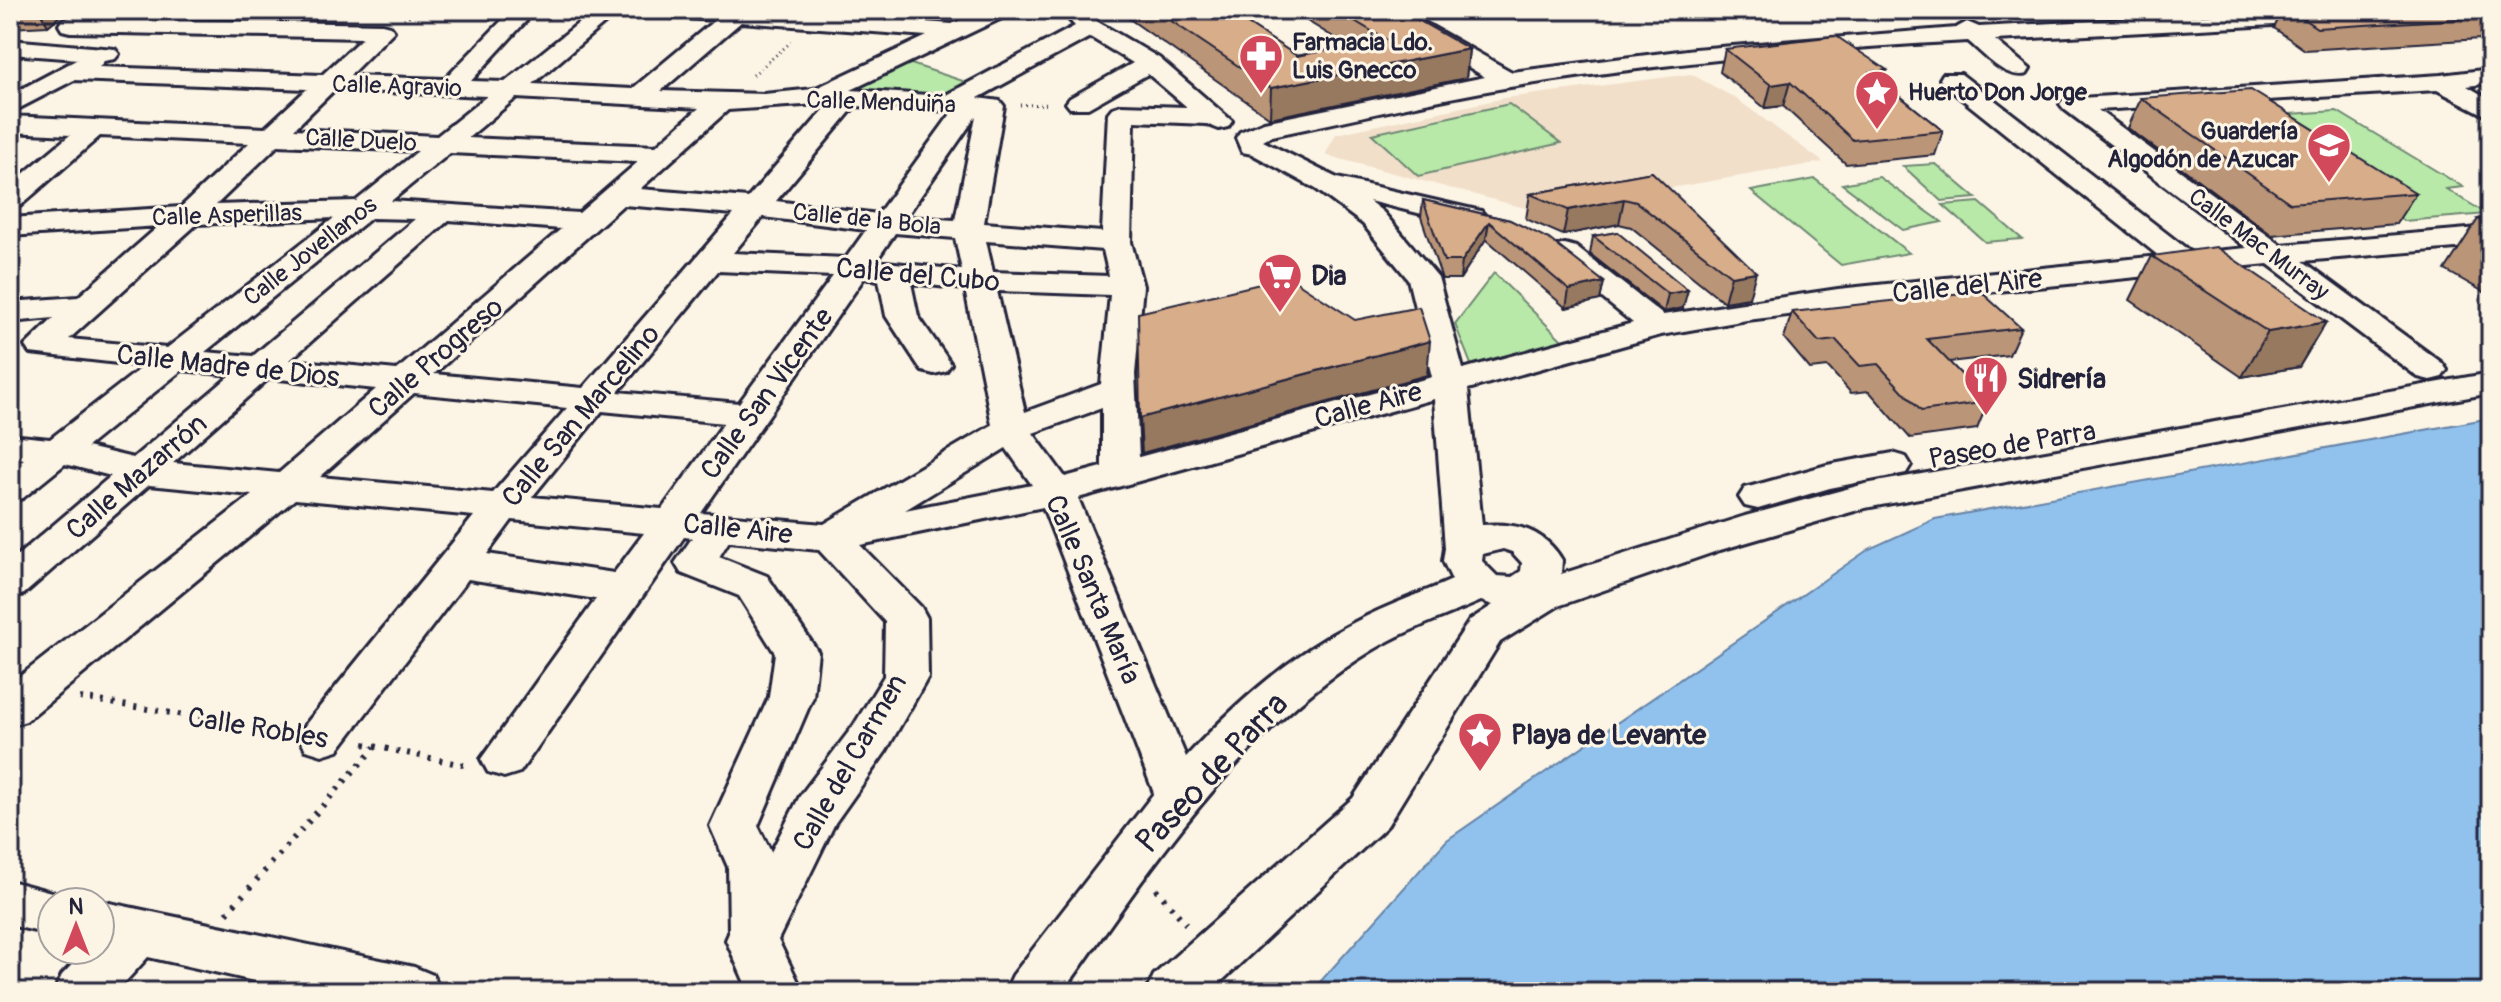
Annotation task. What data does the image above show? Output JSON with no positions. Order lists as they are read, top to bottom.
{
  "streets": {
    "street": [
      "Calle Agravio",
      "Calle Menduiña",
      "Calle Duelo",
      "Calle Asperillas",
      "Calle de la Bola",
      "Calle Mac Murray",
      "Calle Jovellanos",
      "Calle del Cubo",
      "Calle del Aire",
      "Calle Progreso",
      "Calle Madre de Dios",
      "Calle San Vicente",
      "Calle Aire",
      "Calle San Marcelino",
      "Paseo de Parra",
      "Calle Mazarrón",
      "Calle Santa María",
      "Calle del Carmen"
    ],
    "path": ["Calle Robles"]
  },
  "crossings": [
    ["Calle Agravio", "Calle Menduiña"],
    ["Calle Agravio", "Calle Jovellanos"],
    ["Calle Agravio", "Calle Progreso"],
    ["Calle Menduiña", "Calle Progreso"],
    ["Calle Menduiña", "Calle San Vicente"],
    ["Calle Menduiña", "Calle San Marcelino"],
    ["Calle Menduiña", "Calle Santa María"],
    ["Calle Duelo", "Calle Jovellanos"],
    ["Calle Duelo", "Calle Progreso"],
    ["Calle Asperillas", "Calle Jovellanos"],
    ["Calle Asperillas", "Calle Progreso"],
    ["Calle Asperillas", "Calle Mazarrón"],
    ["Calle de la Bola", "Calle Progreso"],
    ["Calle de la Bola", "Calle San Vicente"],
    ["Calle de la Bola", "Calle San Marcelino"],
    ["Calle de la Bola", "Calle Santa María"],
    ["Calle Mac Murray", "Calle del Aire"],
    ["Calle Mac Murray", "Paseo de Parra"],
    ["Calle Jovellanos", "Calle Madre de Dios"],
    ["Calle Jovellanos", "Calle Aire"],
    ["Calle del Cubo", "Calle San Vicente"],
    ["Calle del Cubo", "Calle San Marcelino"],
    ["Calle del Cubo", "Calle Santa María"],
    ["Calle del Aire", "Calle Aire"],
    ["Calle Progreso", "Calle Madre de Dios"],
    ["Calle Progreso", "Calle Aire"],
    ["Calle Progreso", "Calle Robles"],
    ["Calle Madre de Dios", "Calle San Vicente"],
    ["Calle Madre de Dios", "Calle San Marcelino"],
    ["Calle Madre de Dios", "Calle Mazarrón"],
    ["Calle San Vicente", "Calle Aire"],
    ["Calle San Vicente", "Calle Santa María"],
    ["Calle San Vicente", "Calle Robles"],
    ["Calle Aire", "Calle San Marcelino"],
    ["Calle Aire", "Calle Mazarrón"],
    ["Calle Aire", "Calle Santa María"],
    ["Calle Aire", "Calle del Carmen"],
    ["Calle San Marcelino", "Calle Robles"],
    ["Paseo de Parra", "Calle Santa María"]
  ],
  "places": {
    "pharmacy": ["Farmacia Ldo. Luis Gnecco"],
    "place": ["Huerto Don Jorge", "Playa de Levante"],
    "school or university": ["Guardería Algodón de Azucar"],
    "supermarket": ["Dia"],
    "restaurant": ["Sidrería"]
  },
  "north": "top"
}
